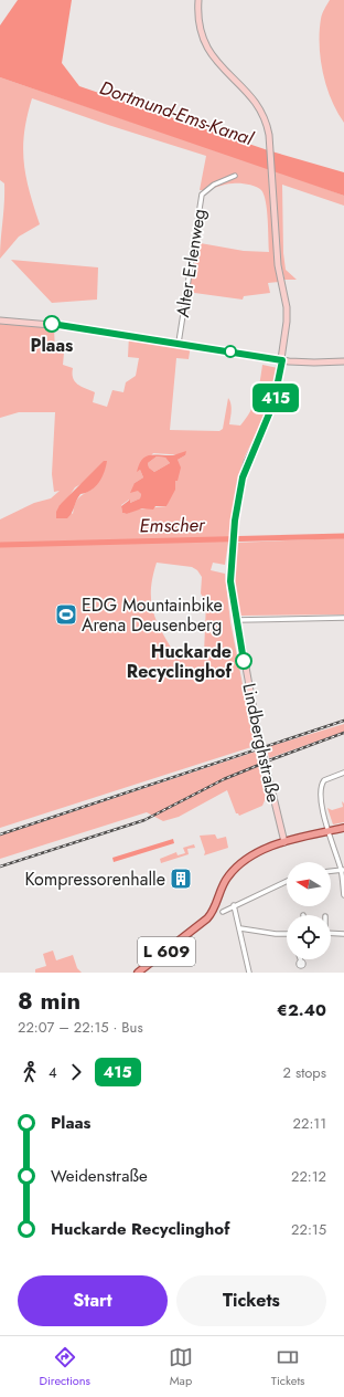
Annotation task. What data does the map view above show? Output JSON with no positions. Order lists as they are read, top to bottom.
{
  "streets": {
    "main road": ["L 609"],
    "street": ["Alter Erlenweg", "Lindberghstraße"]
  },
  "crossings": [
    ["Lindberghstraße", "L 609"]
  ],
  "water": ["Dortmund-Ems-Kanal", "Emscher"],
  "places": {
    "other": ["Plaas", "Huckarde Recyclinghof"],
    "sports": ["EDG Mountainbike Arena Deusenberg"],
    "building": ["Kompressorenhalle"]
  },
  "lines": ["bus line 415"],
  "north": "left",
  "page": {
    "on_map": "415",
    "heading": ["8 min", "22:07 – 22:15 · Bus", "€2.40"],
    "legs": ["4", "415", "2 stops"],
    "list": [
      {
        "name": "Plaas",
        "value": "22:11"
      },
      {
        "name": "Weidenstraße",
        "value": "22:12"
      },
      {
        "name": "Huckarde Recyclinghof",
        "value": "22:15"
      }
    ],
    "buttons": ["Start", "Tickets"],
    "tabs": ["Directions", "Map", "Tickets"]
  }
}
